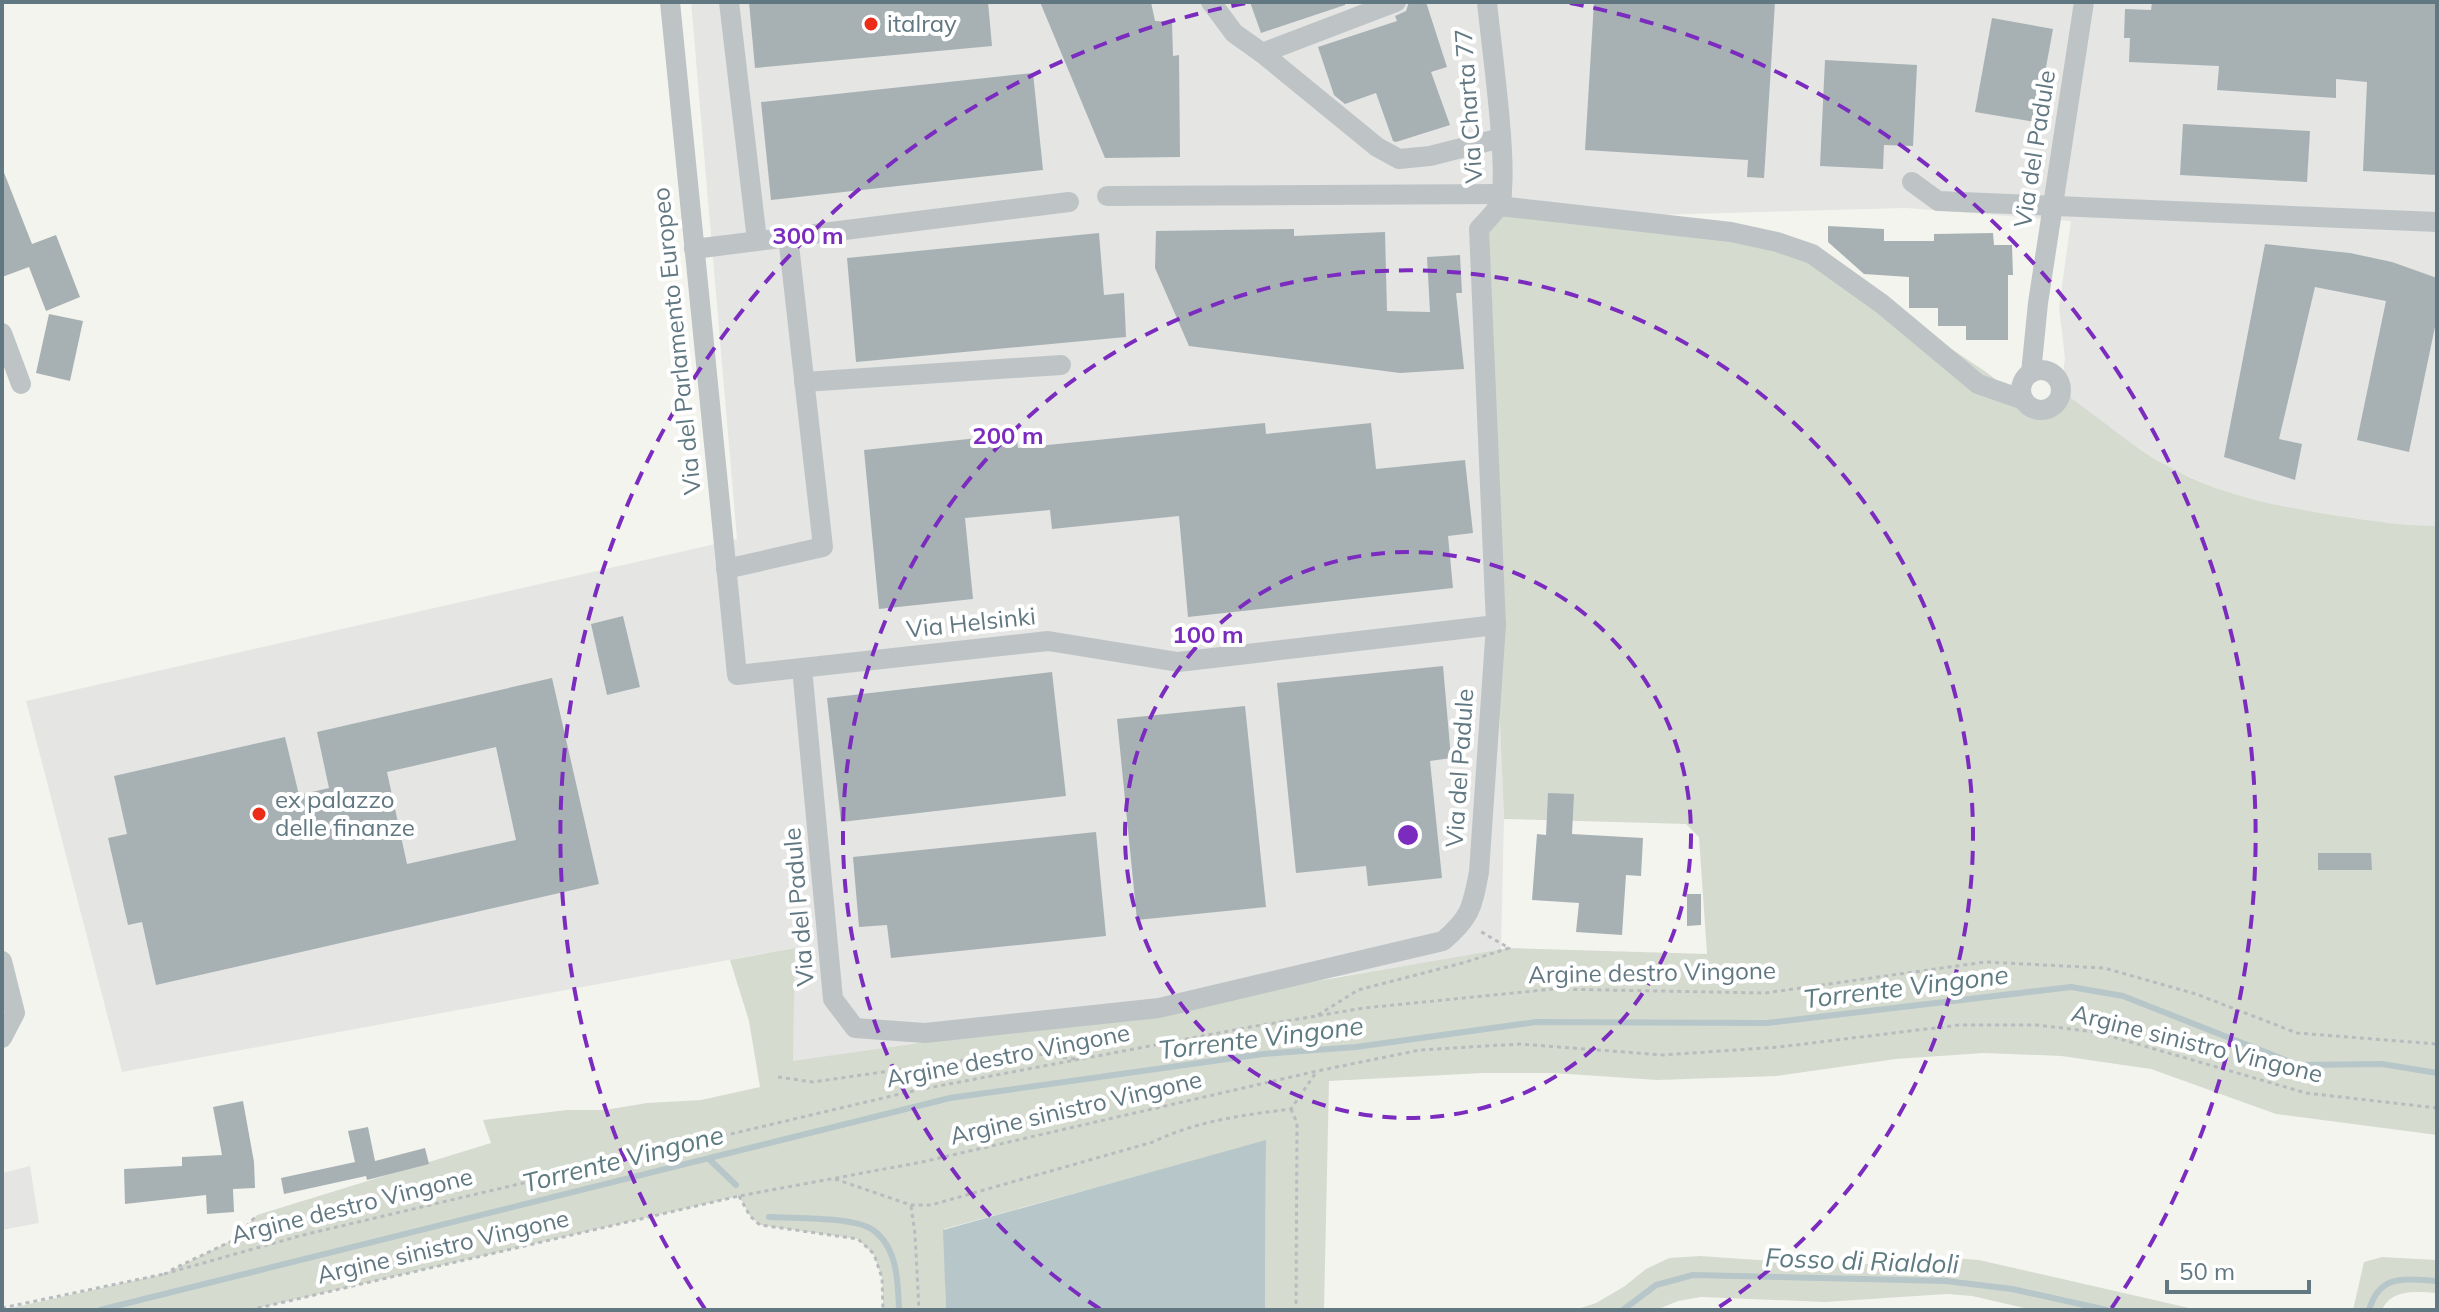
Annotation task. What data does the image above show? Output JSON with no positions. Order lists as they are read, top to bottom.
{
  "streets": {
    "street": [
      "Via Charta 77",
      "Via del Padule",
      "Via del Parlamento Europeo",
      "Via Helsinki"
    ],
    "path": ["Argine destro Vingone", "Argine sinistro Vingone"]
  },
  "crossings": [
    ["Via Charta 77", "Via del Padule"],
    ["Via del Padule", "Via Helsinki"],
    ["Via del Parlamento Europeo", "Via Helsinki"]
  ],
  "water": ["Torrente Vingone", "Fosso di Rialdoli"],
  "places": ["italray", "ex palazzo delle finanze"],
  "scale_bar": "50 m",
  "rings": ["300 m", "200 m", "100 m"]
}
